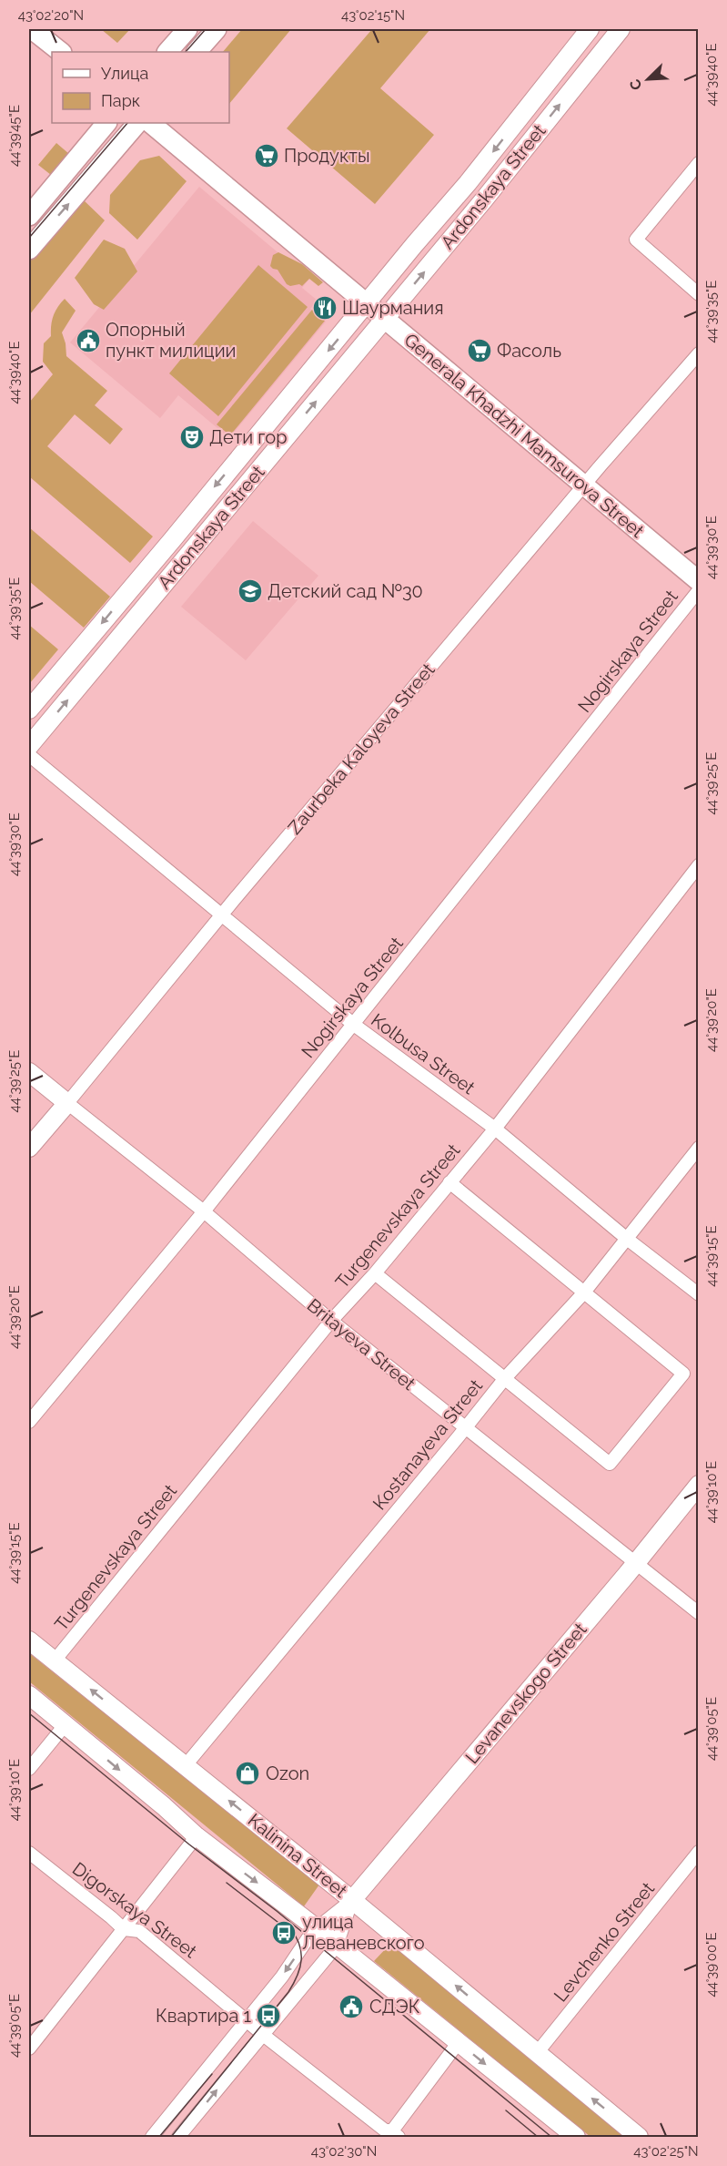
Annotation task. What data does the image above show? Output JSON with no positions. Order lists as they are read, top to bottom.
{
  "streets": {
    "main road": [
      "Ardonskaya Street",
      "Generala Khadzhi Mamsurova Street",
      "Zaurbeka Kaloyeva Street",
      "Britayeva Street",
      "Levanevskogo Street",
      "Kalinina Street"
    ],
    "street": [
      "Nogirskaya Street",
      "Kolbusa Street",
      "Turgenevskaya Street",
      "Kostanayeva Street",
      "Digorskaya Street",
      "Levchenko Street"
    ]
  },
  "crossings": [
    ["Ardonskaya Street", "Generala Khadzhi Mamsurova Street"],
    ["Generala Khadzhi Mamsurova Street", "Zaurbeka Kaloyeva Street"],
    ["Nogirskaya Street", "Kolbusa Street"],
    ["Nogirskaya Street", "Britayeva Street"],
    ["Zaurbeka Kaloyeva Street", "Kolbusa Street"],
    ["Zaurbeka Kaloyeva Street", "Britayeva Street"],
    ["Kolbusa Street", "Turgenevskaya Street"],
    ["Kolbusa Street", "Kostanayeva Street"],
    ["Turgenevskaya Street", "Britayeva Street"],
    ["Turgenevskaya Street", "Kalinina Street"],
    ["Britayeva Street", "Kostanayeva Street"],
    ["Britayeva Street", "Levanevskogo Street"],
    ["Kostanayeva Street", "Kalinina Street"],
    ["Levanevskogo Street", "Kalinina Street"],
    ["Levanevskogo Street", "Digorskaya Street"],
    ["Kalinina Street", "Levchenko Street"]
  ],
  "places": {
    "supermarket": ["Продукты", "Фасоль"],
    "restaurant": ["Шаурмания"],
    "public building": ["Опорный пункт милиции", "СДЭК"],
    "theatre": ["Дети гор"],
    "school or university": ["Детский сад №30"],
    "shop": ["Ozon"],
    "bus stop": ["улица Леваневского", "Квартира 1"]
  },
  "legend": ["Улица", "Парк"],
  "north": "bottom left",
  "coordinates": [
    "43°02'20\"N",
    "43°02'15\"N",
    "44°39'40\"E",
    "44°39'45\"E",
    "44°39'35\"E",
    "44°39'30\"E",
    "44°39'25\"E",
    "44°39'20\"E",
    "44°39'15\"E",
    "44°39'10\"E",
    "44°39'05\"E",
    "44°39'00\"E",
    "43°02'30\"N",
    "43°02'25\"N"
  ]
}
